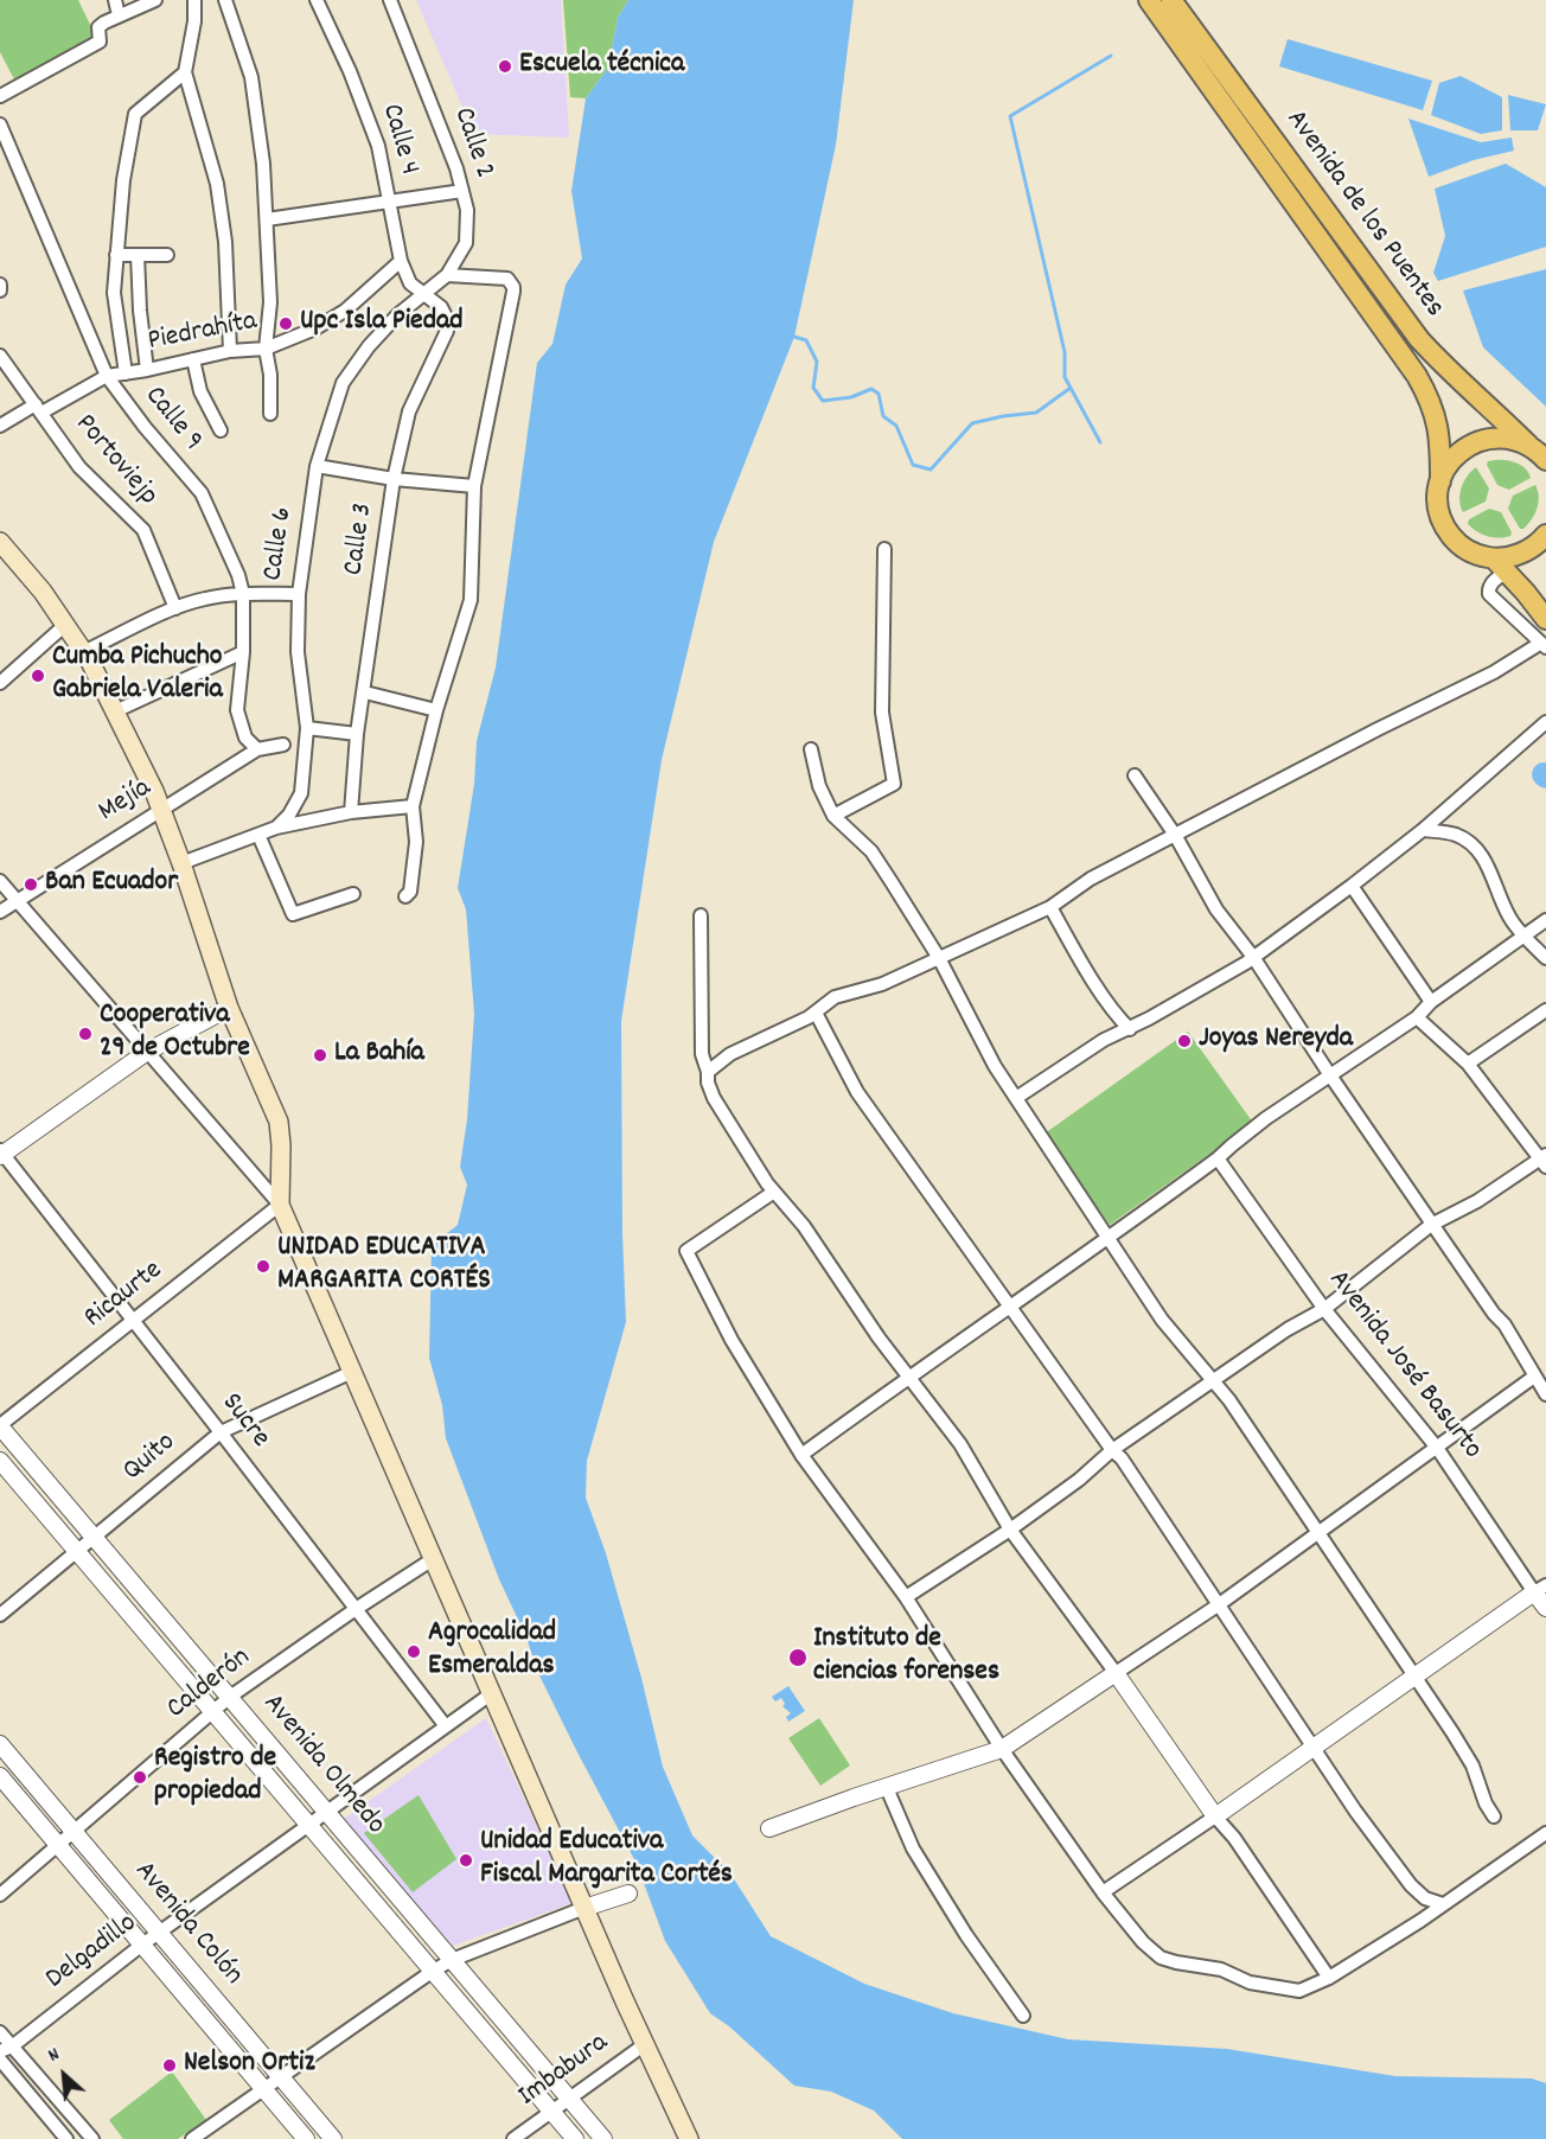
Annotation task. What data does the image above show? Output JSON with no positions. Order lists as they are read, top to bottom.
{
  "streets": {
    "main road": ["Avenida de los Puentes"],
    "street": [
      "Calle 4",
      "Calle 2",
      "Piedrahíta",
      "Calle 9",
      "Portoviejp",
      "Calle 3",
      "Calle 6",
      "Mejía",
      "Ricaurte",
      "Avenida José Basurto",
      "Sucre",
      "Quito",
      "Calderón",
      "Avenida Olmedo",
      "Avenida Colón",
      "Delgadillo",
      "Imbabura"
    ]
  },
  "crossings": [
    ["Calle 4", "Calle 2"],
    ["Calle 4", "Piedrahíta"],
    ["Calle 4", "Calle 3"],
    ["Calle 4", "Calle 6"],
    ["Calle 2", "Calle 3"],
    ["Calle 2", "Calle 6"],
    ["Piedrahíta", "Calle 9"],
    ["Piedrahíta", "Portoviejp"],
    ["Calle 9", "Mejía"],
    ["Calle 3", "Calle 6"],
    ["Ricaurte", "Sucre"],
    ["Ricaurte", "Avenida Olmedo"],
    ["Sucre", "Quito"],
    ["Sucre", "Calderón"],
    ["Sucre", "Delgadillo"],
    ["Quito", "Avenida Olmedo"],
    ["Calderón", "Avenida Olmedo"],
    ["Calderón", "Avenida Colón"],
    ["Avenida Olmedo", "Delgadillo"],
    ["Avenida Olmedo", "Imbabura"],
    ["Avenida Colón", "Delgadillo"]
  ],
  "places": [
    "Escuela técnica",
    "Upc Isla Piedad",
    "Cumba Pichucho Gabriela Valeria",
    "Ban Ecuador",
    "Cooperativa 29 de Octubre",
    "Joyas Nereyda",
    "La Bahía",
    "UNIDAD EDUCATIVA MARGARITA CORTÉS",
    "Agrocalidad Esmeraldas",
    "Instituto de ciencias forenses",
    "Registro de propiedad",
    "Unidad Educativa Fiscal Margarita Cortés",
    "Nelson Ortiz"
  ],
  "north": "top left"
}
